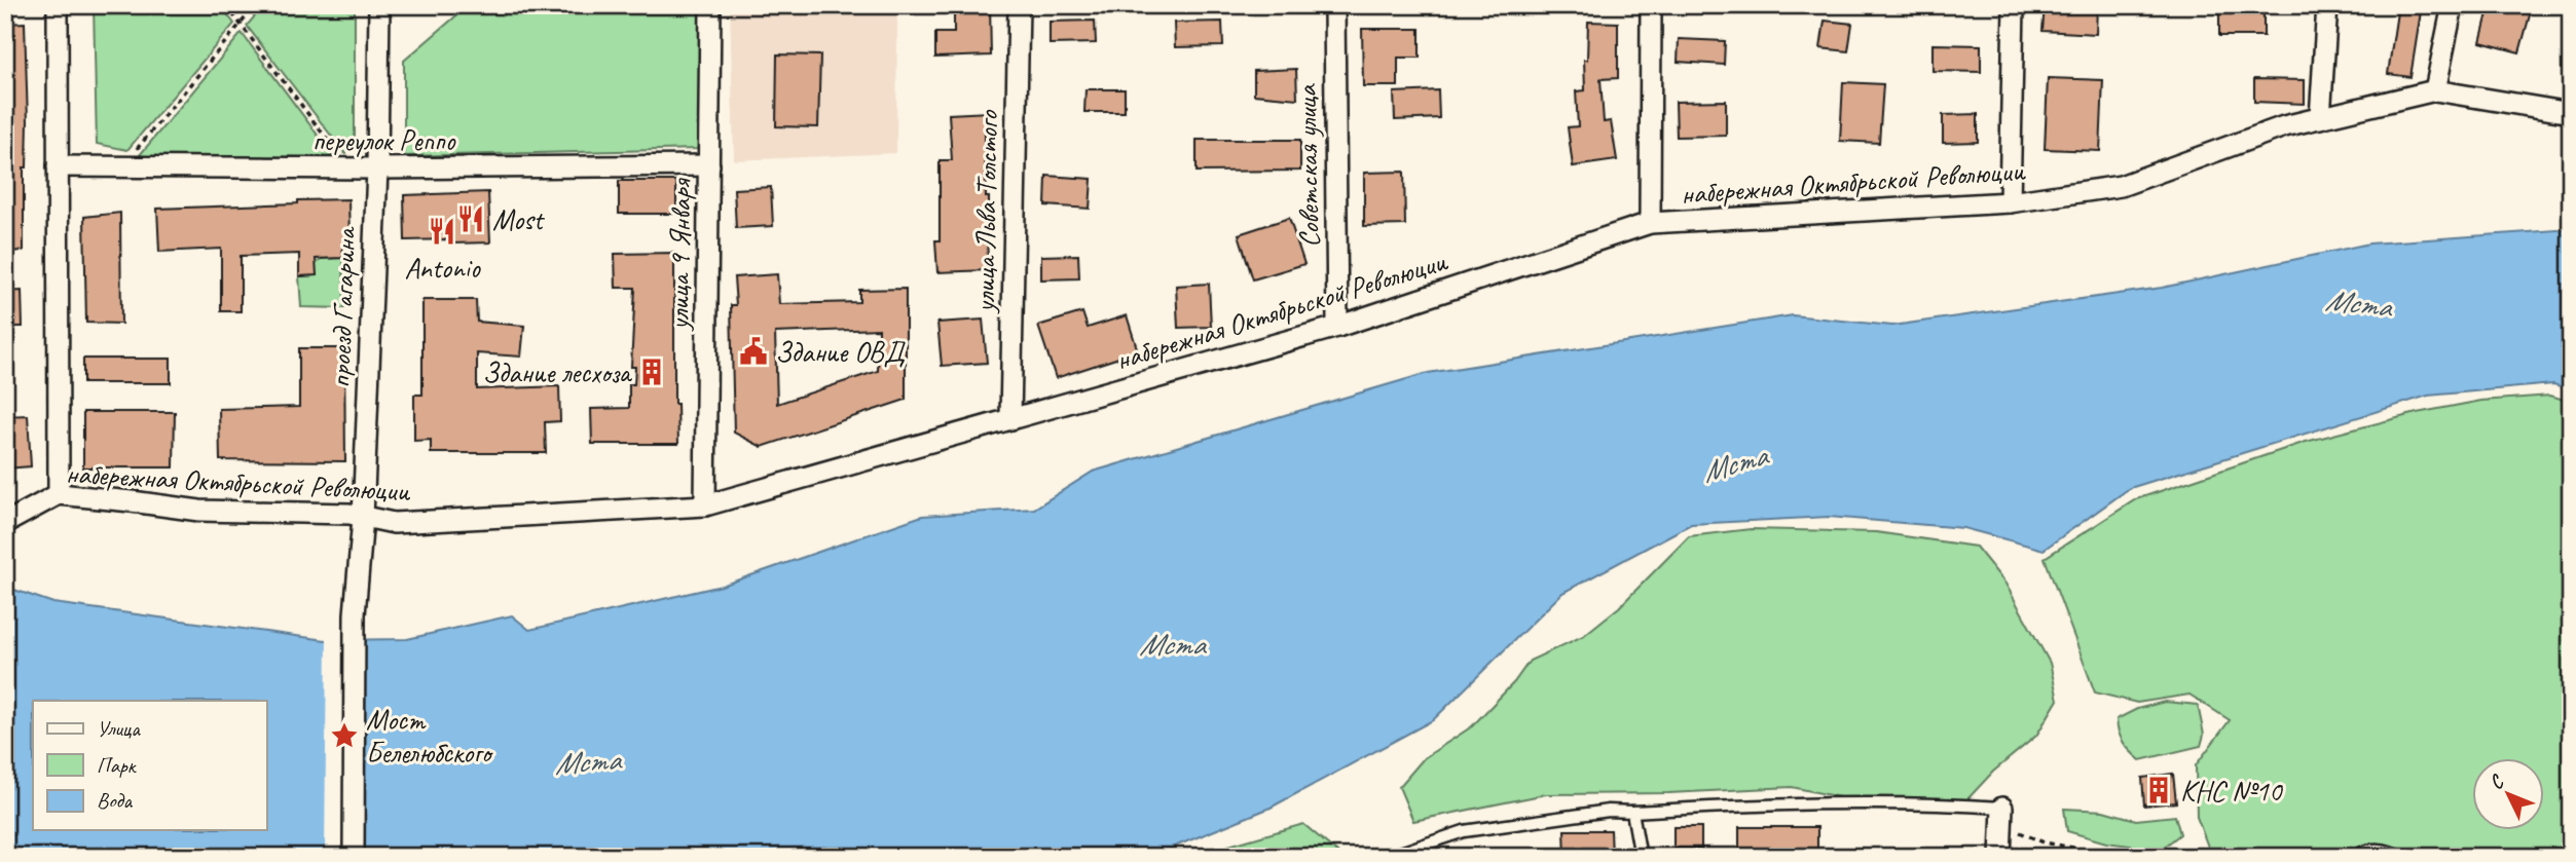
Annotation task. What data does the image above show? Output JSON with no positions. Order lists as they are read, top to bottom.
{
  "streets": {
    "street": [
      "переулок Реппо",
      "Советская улица",
      "набережная Октябрьской Революции",
      "улица Льва Толстого",
      "улица 9 Января",
      "проезд Гагарина"
    ]
  },
  "crossings": [
    ["переулок Реппо", "улица 9 Января"],
    ["переулок Реппо", "проезд Гагарина"],
    ["Советская улица", "набережная Октябрьской Революции"],
    ["набережная Октябрьской Революции", "улица Льва Толстого"],
    ["набережная Октябрьской Революции", "улица 9 Января"],
    ["набережная Октябрьской Революции", "проезд Гагарина"]
  ],
  "water": ["Мста"],
  "places": {
    "restaurant": ["Most", "Antonio"],
    "public building": ["Здание ОВД"],
    "building": ["Здание лесхоза", "КНС №10"],
    "place": ["Мост Белелюбского"]
  },
  "legend": ["Улица", "Парк", "Вода"],
  "north": "top left"
}
